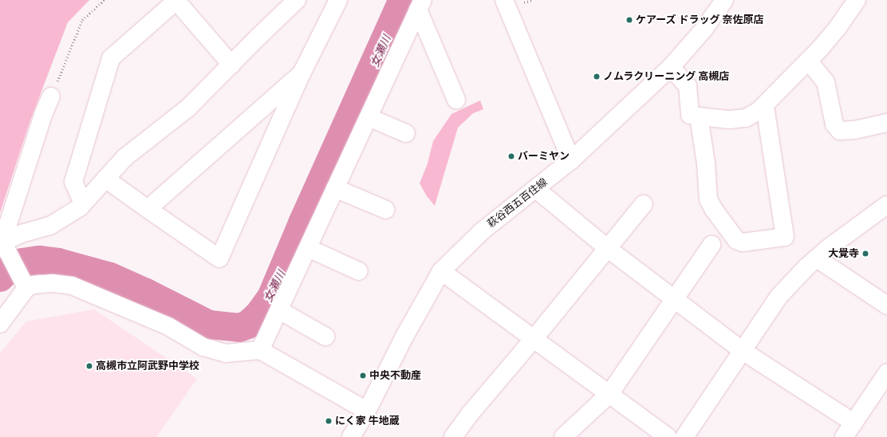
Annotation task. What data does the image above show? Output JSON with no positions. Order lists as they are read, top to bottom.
{
  "streets": {
    "street": ["萩谷西五百住線"]
  },
  "water": ["女瀬川"],
  "places": [
    "ケアーズ ドラッグ 奈佐原店",
    "ノムラクリーニング 高槻店",
    "バーミヤン",
    "大覺寺",
    "高槻市立阿武野中学校",
    "中央不動産",
    "にく家 牛地蔵"
  ]
}
